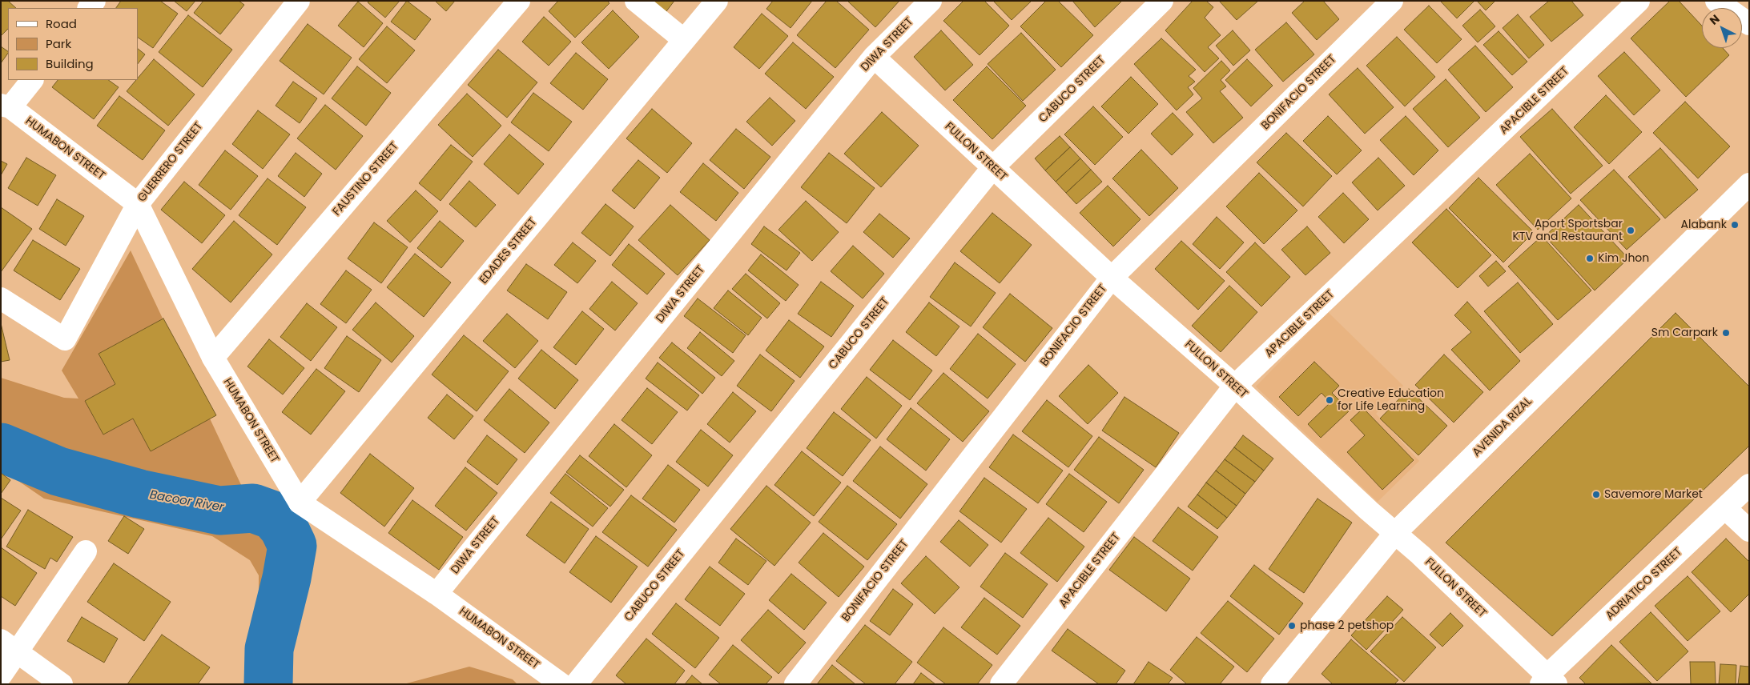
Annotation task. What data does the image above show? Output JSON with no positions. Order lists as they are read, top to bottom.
{
  "streets": {
    "street": [
      "DIWA STREET",
      "CABUCO STREET",
      "BONIFACIO STREET",
      "APACIBLE STREET",
      "HUMABON STREET",
      "FULLON STREET",
      "GUERRERO STREET",
      "FAUSTINO STREET",
      "EDADES STREET",
      "AVENIDA RIZAL",
      "ADRIATICO STREET"
    ]
  },
  "crossings": [
    ["DIWA STREET", "HUMABON STREET"],
    ["DIWA STREET", "FULLON STREET"],
    ["CABUCO STREET", "FULLON STREET"],
    ["BONIFACIO STREET", "FULLON STREET"],
    ["APACIBLE STREET", "FULLON STREET"],
    ["HUMABON STREET", "GUERRERO STREET"],
    ["HUMABON STREET", "FAUSTINO STREET"],
    ["HUMABON STREET", "EDADES STREET"],
    ["FULLON STREET", "AVENIDA RIZAL"],
    ["FULLON STREET", "ADRIATICO STREET"]
  ],
  "water": ["Bacoor River"],
  "places": [
    "Alabank",
    "Aport Sportsbar KTV and Restaurant",
    "Kim Jhon",
    "Sm Carpark",
    "Creative Education for Life Learning",
    "Savemore Market",
    "phase 2 petshop"
  ],
  "legend": ["Road", "Park", "Building"],
  "north": "top left"
}
